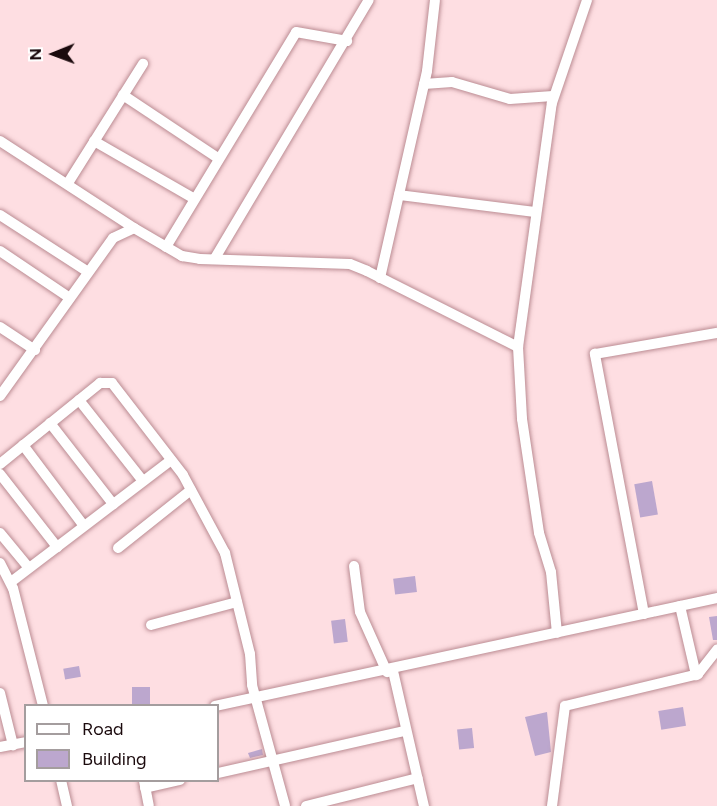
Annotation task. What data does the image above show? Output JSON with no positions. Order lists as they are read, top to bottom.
{
  "legend": ["Road", "Building"],
  "north": "left"
}
